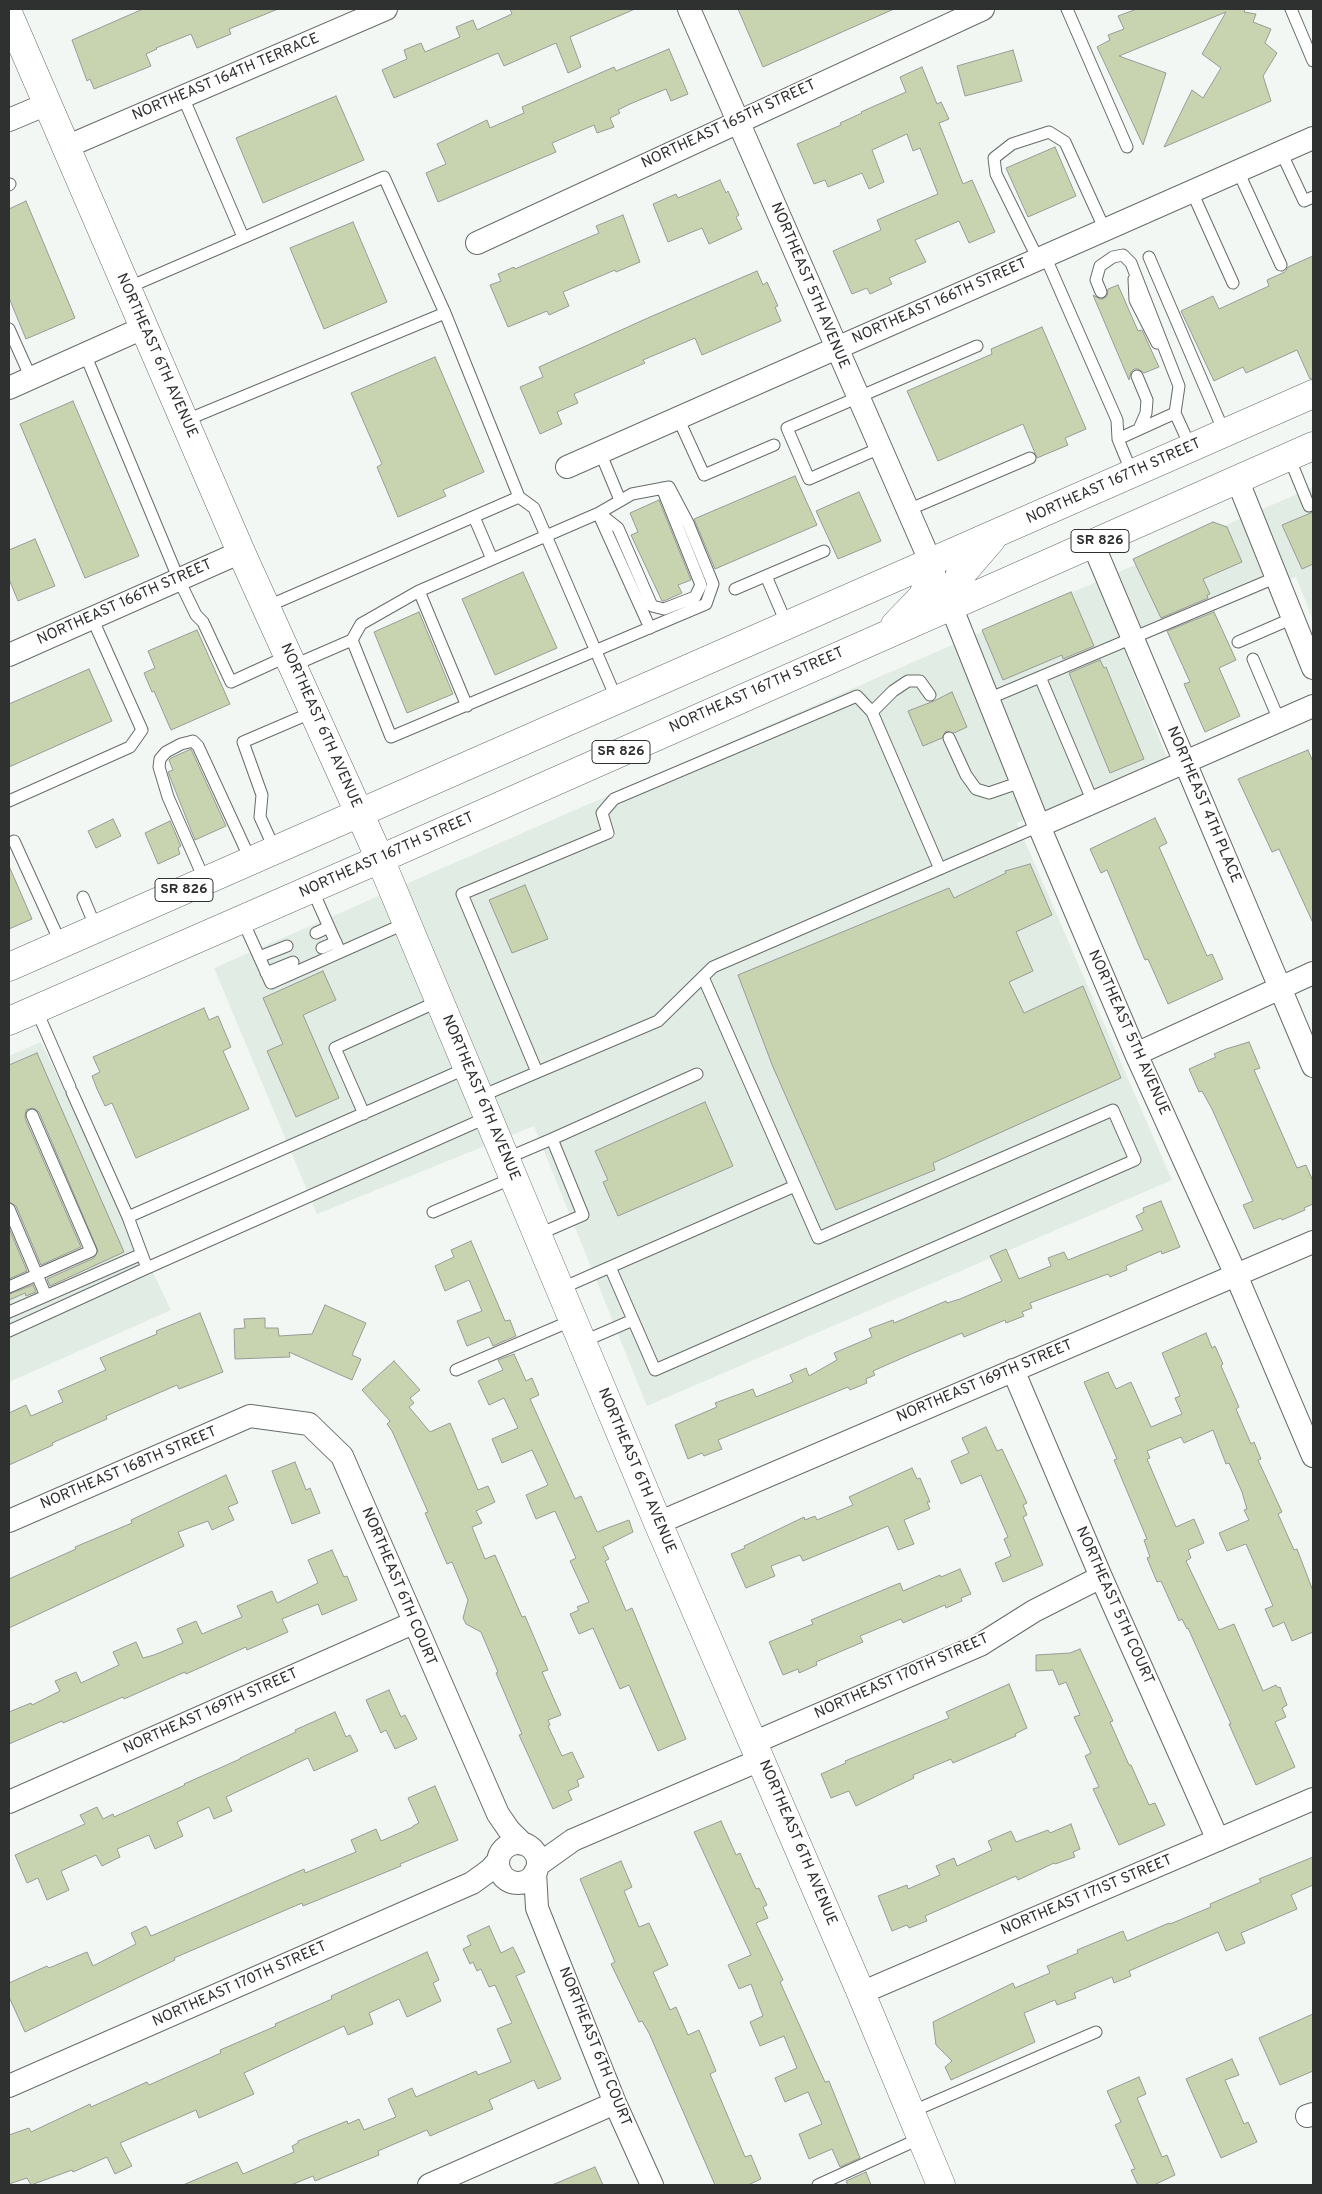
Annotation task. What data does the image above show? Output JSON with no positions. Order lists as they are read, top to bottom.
{
  "streets": {
    "main road": ["NORTHEAST 6TH AVENUE", "NORTHEAST 167TH STREET", "SR 826"],
    "street": [
      "NORTHEAST 164TH TERRACE",
      "NORTHEAST 165TH STREET",
      "NORTHEAST 5TH AVENUE",
      "NORTHEAST 166TH STREET",
      "NORTHEAST 4TH PLACE",
      "NORTHEAST 169TH STREET",
      "NORTHEAST 168TH STREET",
      "NORTHEAST 6TH COURT",
      "NORTHEAST 5TH COURT",
      "NORTHEAST 170TH STREET",
      "NORTHEAST 171ST STREET"
    ]
  },
  "crossings": [
    ["NORTHEAST 164TH TERRACE", "NORTHEAST 6TH AVENUE"],
    ["NORTHEAST 165TH STREET", "NORTHEAST 5TH AVENUE"],
    ["NORTHEAST 5TH AVENUE", "NORTHEAST 166TH STREET"],
    ["NORTHEAST 5TH AVENUE", "NORTHEAST 167TH STREET"],
    ["NORTHEAST 5TH AVENUE", "NORTHEAST 169TH STREET"],
    ["NORTHEAST 166TH STREET", "NORTHEAST 6TH AVENUE"],
    ["NORTHEAST 6TH AVENUE", "NORTHEAST 167TH STREET"],
    ["NORTHEAST 6TH AVENUE", "NORTHEAST 169TH STREET"],
    ["NORTHEAST 6TH AVENUE", "NORTHEAST 170TH STREET"],
    ["NORTHEAST 6TH AVENUE", "NORTHEAST 171ST STREET"],
    ["NORTHEAST 167TH STREET", "NORTHEAST 4TH PLACE"],
    ["NORTHEAST 169TH STREET", "NORTHEAST 6TH COURT"],
    ["NORTHEAST 169TH STREET", "NORTHEAST 5TH COURT"],
    ["NORTHEAST 168TH STREET", "NORTHEAST 6TH COURT"],
    ["NORTHEAST 6TH COURT", "NORTHEAST 170TH STREET"],
    ["NORTHEAST 5TH COURT", "NORTHEAST 170TH STREET"],
    ["NORTHEAST 5TH COURT", "NORTHEAST 171ST STREET"]
  ]
}
